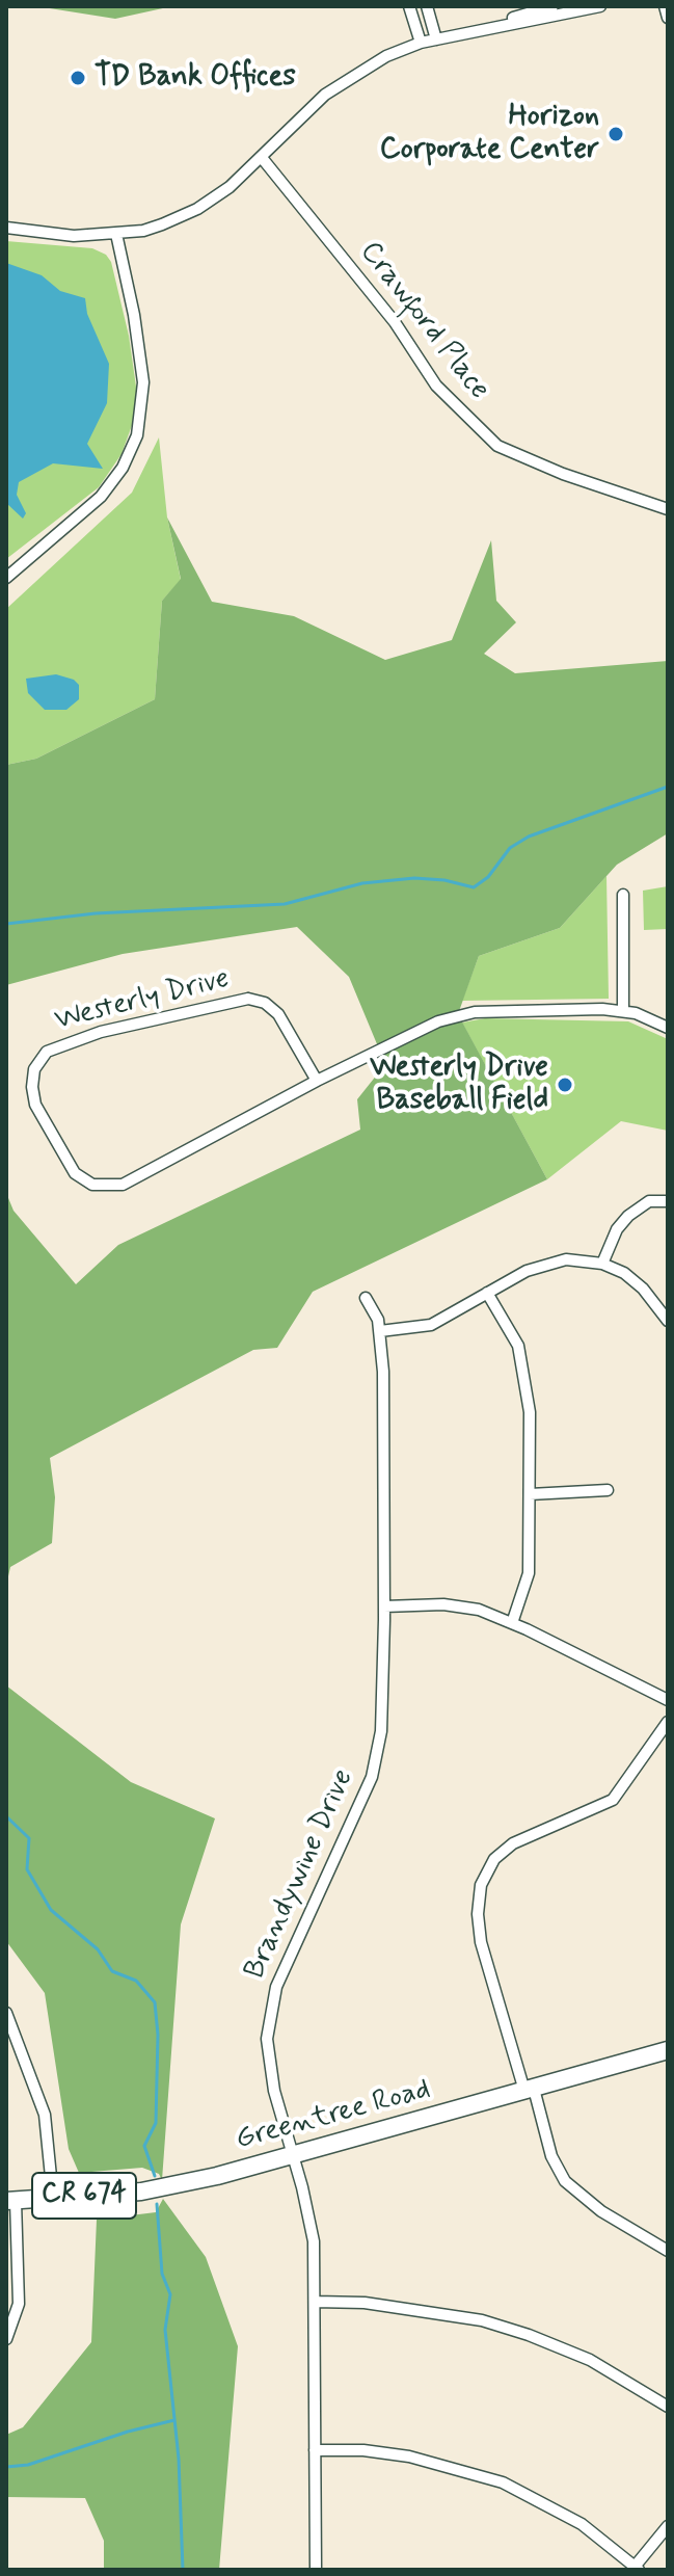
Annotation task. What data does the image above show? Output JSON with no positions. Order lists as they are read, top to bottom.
{
  "streets": {
    "main road": ["Greentree Road", "CR 674"],
    "street": ["Crawford Place", "Westerly Drive", "Brandywine Drive"]
  },
  "crossings": [
    ["Brandywine Drive", "Greentree Road"]
  ],
  "places": ["TD Bank Offices", "Horizon Corporate Center", "Westerly Drive Baseball Field"]
}
